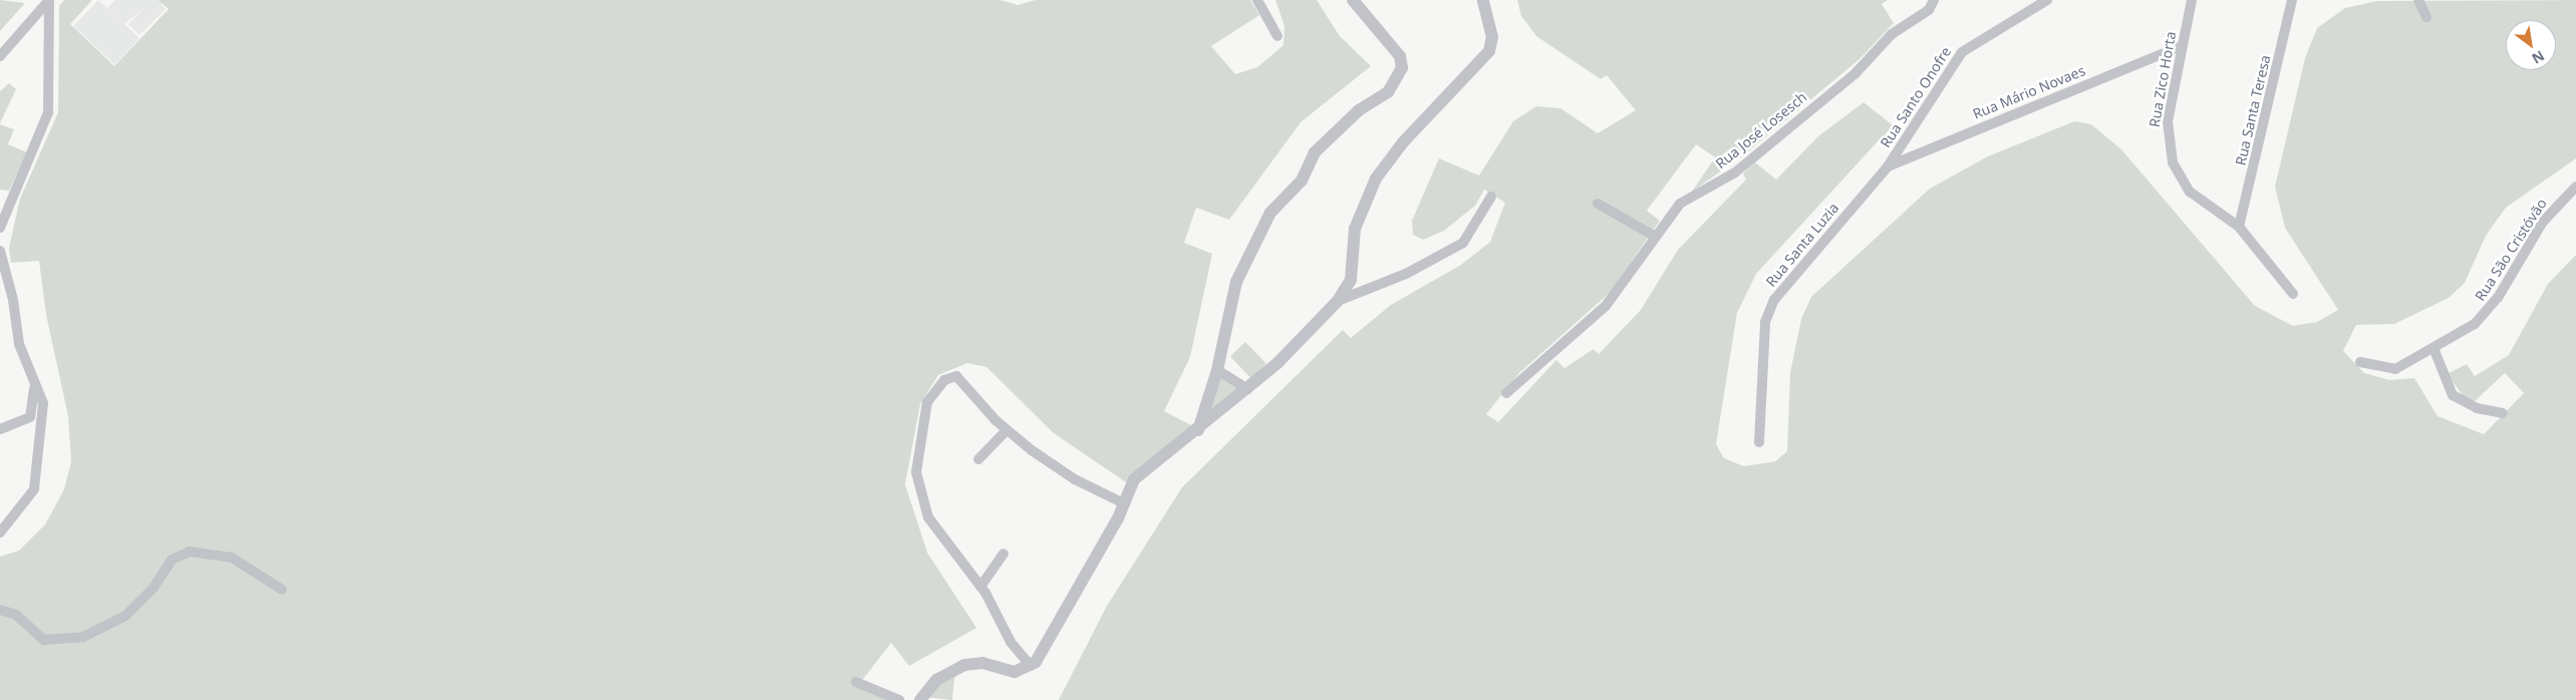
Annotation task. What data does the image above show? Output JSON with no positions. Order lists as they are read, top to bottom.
{
  "streets": {
    "street": [
      "Rua Zico Horta",
      "Rua Mário Novaes",
      "Rua Santo Onofre",
      "Rua Santa Teresa",
      "Rua José Losesch",
      "Rua Santa Luzia",
      "Rua São Cristóvão"
    ]
  },
  "crossings": [
    ["Rua Zico Horta", "Rua Mário Novaes"],
    ["Rua Zico Horta", "Rua Santa Teresa"],
    ["Rua Mário Novaes", "Rua Santo Onofre"],
    ["Rua Mário Novaes", "Rua Santa Luzia"],
    ["Rua Santo Onofre", "Rua Santa Luzia"]
  ],
  "north": "bottom right"
}
